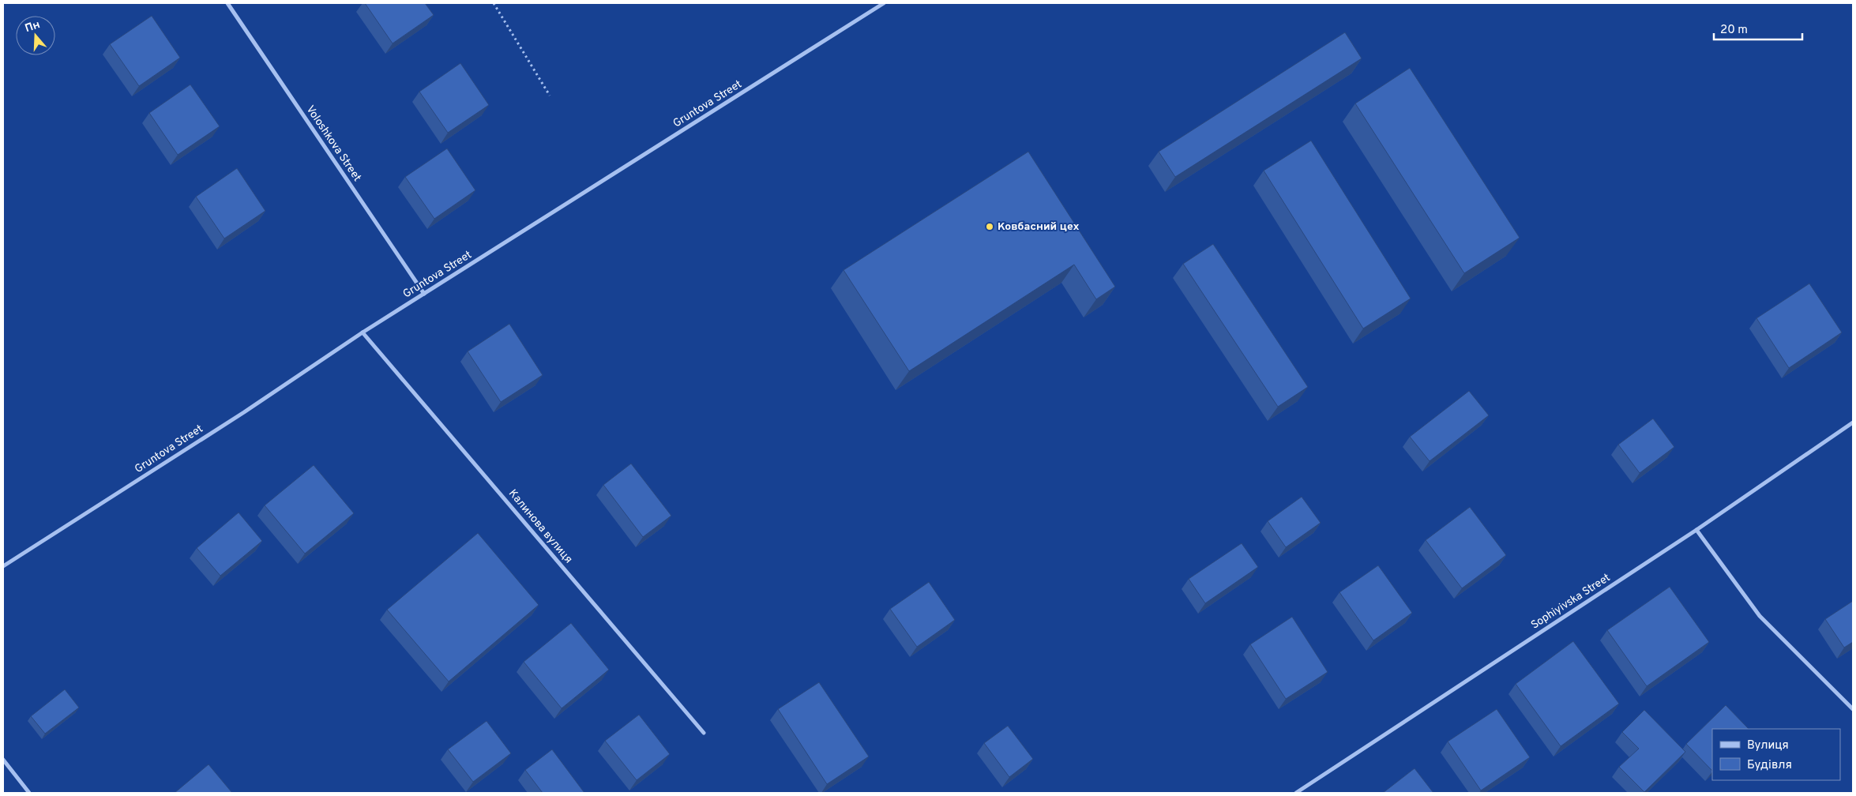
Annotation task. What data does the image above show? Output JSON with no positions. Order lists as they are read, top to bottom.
{
  "streets": {
    "street": [
      "Gruntova Street",
      "Voloshkova Street",
      "Калинова вулиця",
      "Sophiyivska Street"
    ]
  },
  "crossings": [
    ["Gruntova Street", "Voloshkova Street"],
    ["Gruntova Street", "Калинова вулиця"]
  ],
  "places": ["Ковбасний цех"],
  "legend": ["Вулиця", "Будівля"],
  "scale_bar": "20 m",
  "north": "top"
}
